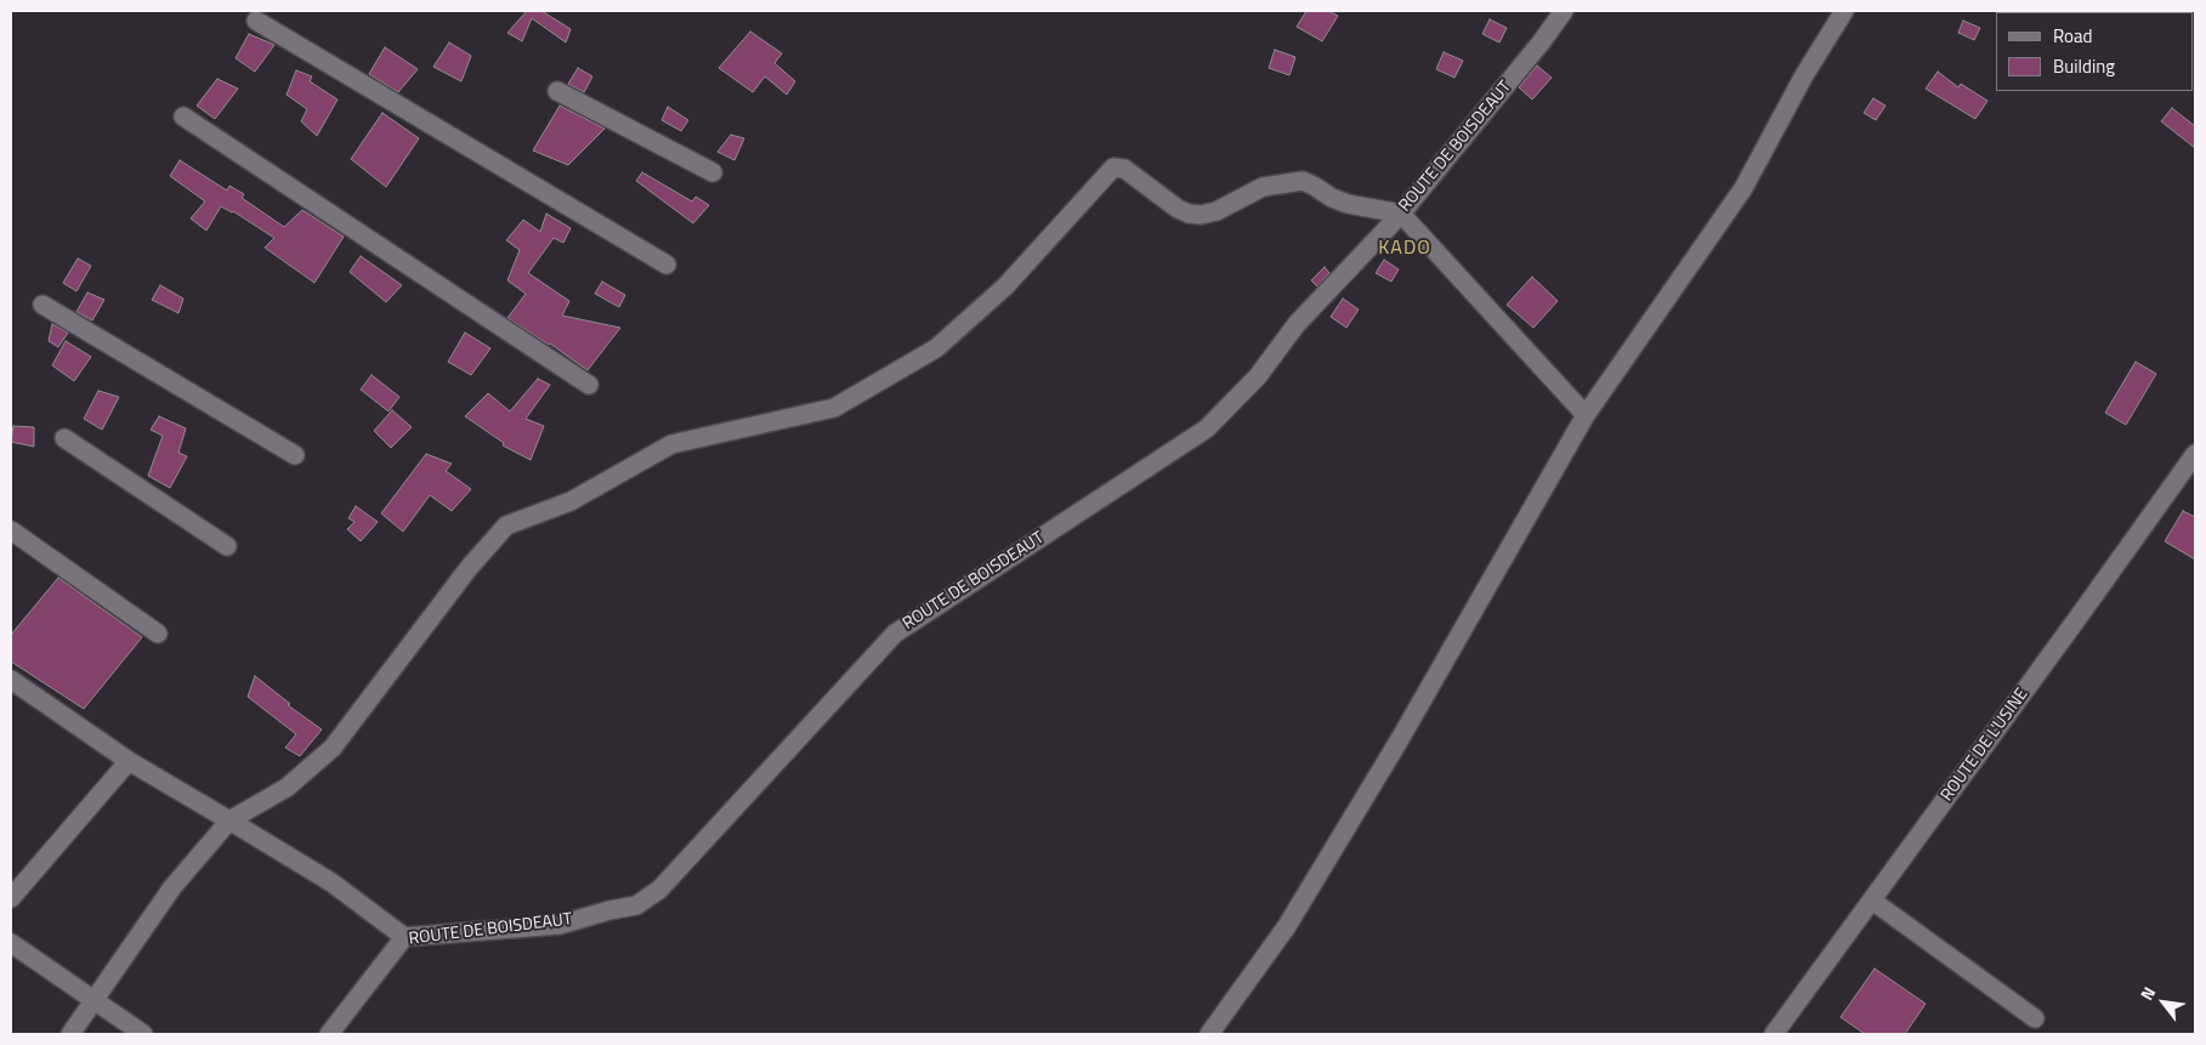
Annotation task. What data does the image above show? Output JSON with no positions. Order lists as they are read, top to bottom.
{
  "streets": {
    "street": ["ROUTE DE BOISDEAUT", "ROUTE DE L'USINE"]
  },
  "districts": ["KADO"],
  "legend": ["Road", "Building"],
  "north": "top left"
}
